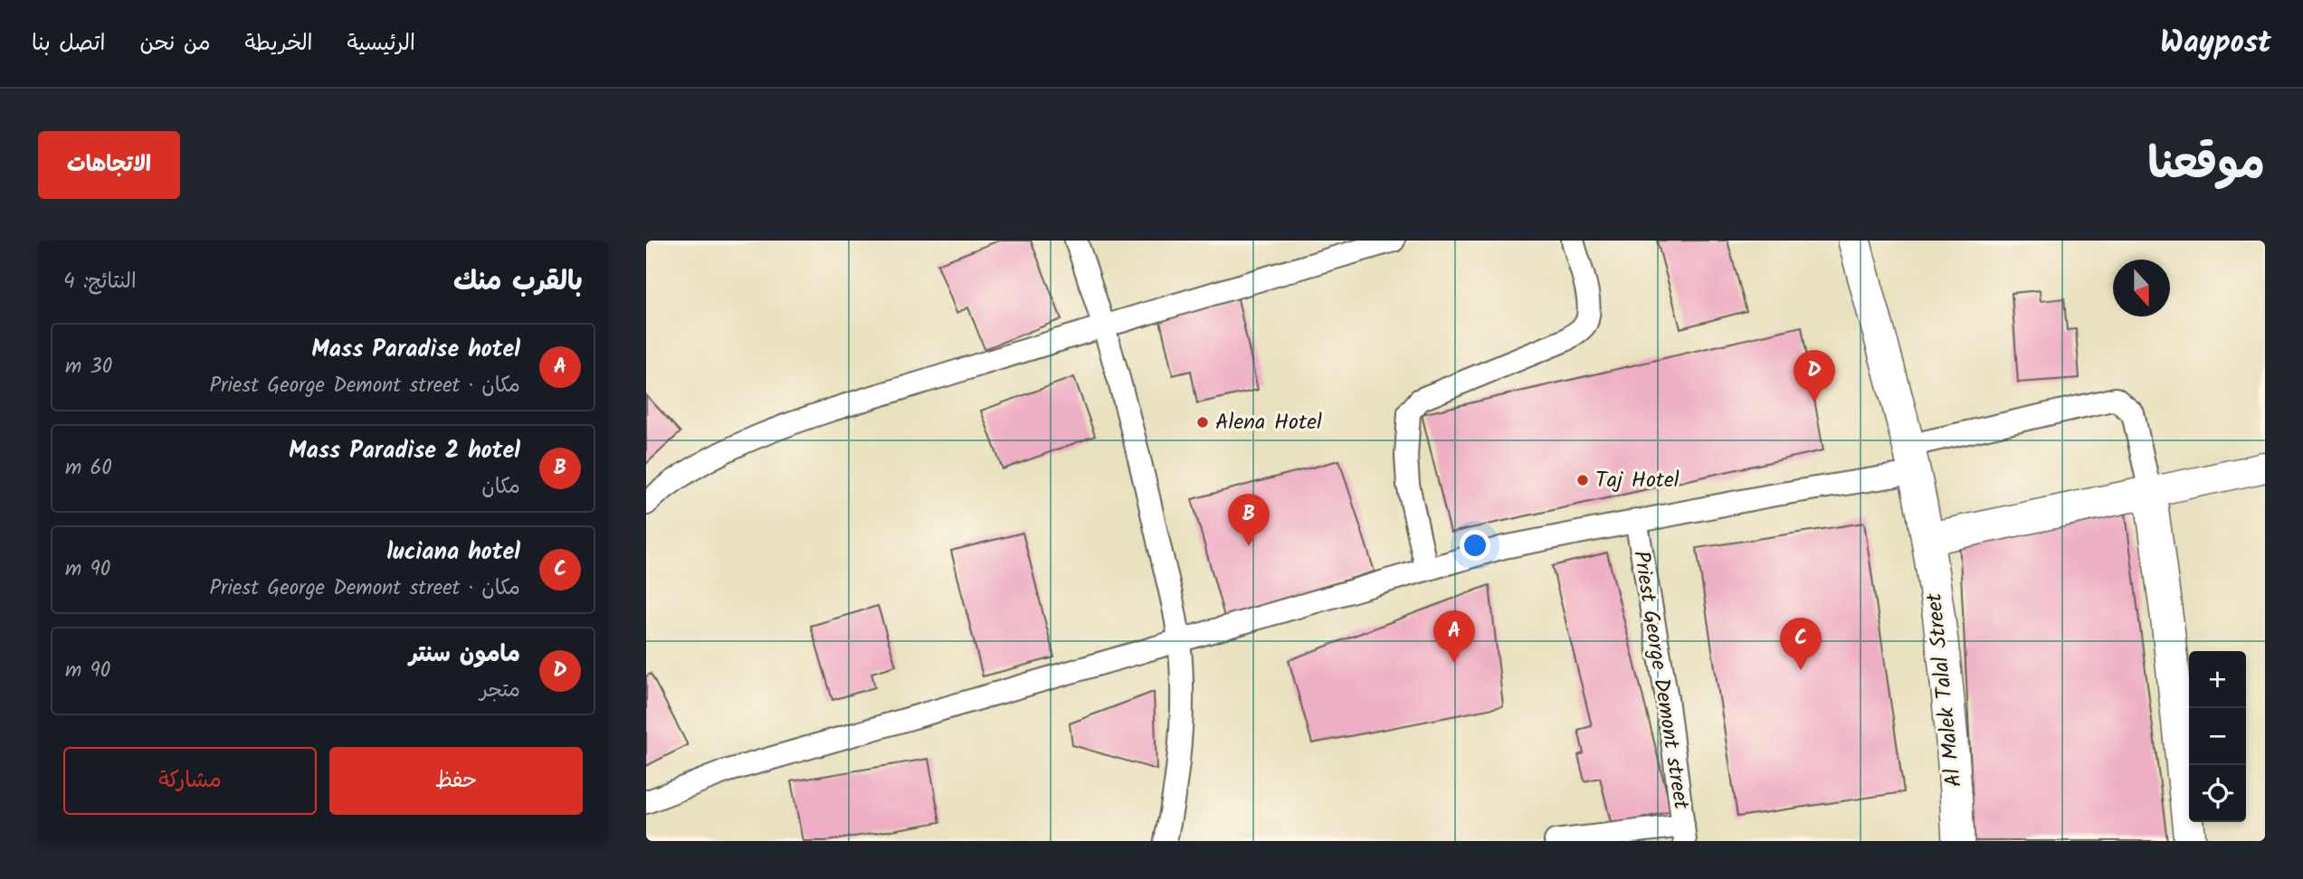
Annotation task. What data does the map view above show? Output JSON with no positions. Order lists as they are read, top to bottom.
{
  "streets": {
    "main road": ["Al Malek Talal Street"],
    "street": ["Priest George Demont street"]
  },
  "places": ["Alena Hotel", "Taj Hotel"],
  "north": "bottom",
  "page": {
    "header": "Waypost",
    "nav": [
      "الرئيسية",
      "الخريطة",
      "من نحن",
      "اتصل بنا"
    ],
    "title": "موقعنا",
    "buttons": [
      "الاتجاهات",
      ["حفظ", "مشاركة"]
    ],
    "heading": ["بالقرب منك", "النتائج: 4"],
    "list": [
      {
        "mark": "A",
        "name": "Mass Paradise hotel",
        "note": "مكان · Priest George Demont street",
        "value": "30 m"
      },
      {
        "mark": "B",
        "name": "Mass Paradise 2 hotel",
        "note": "مكان",
        "value": "60 m"
      },
      {
        "mark": "C",
        "name": "luciana hotel",
        "note": "مكان · Priest George Demont street",
        "value": "90 m"
      },
      {
        "mark": "D",
        "name": "مامون سنتر",
        "note": "متجر",
        "value": "90 m"
      }
    ],
    "pins": [
      "D",
      "B",
      "A",
      "C"
    ],
    "map_buttons": ["+", "−"]
  }
}
